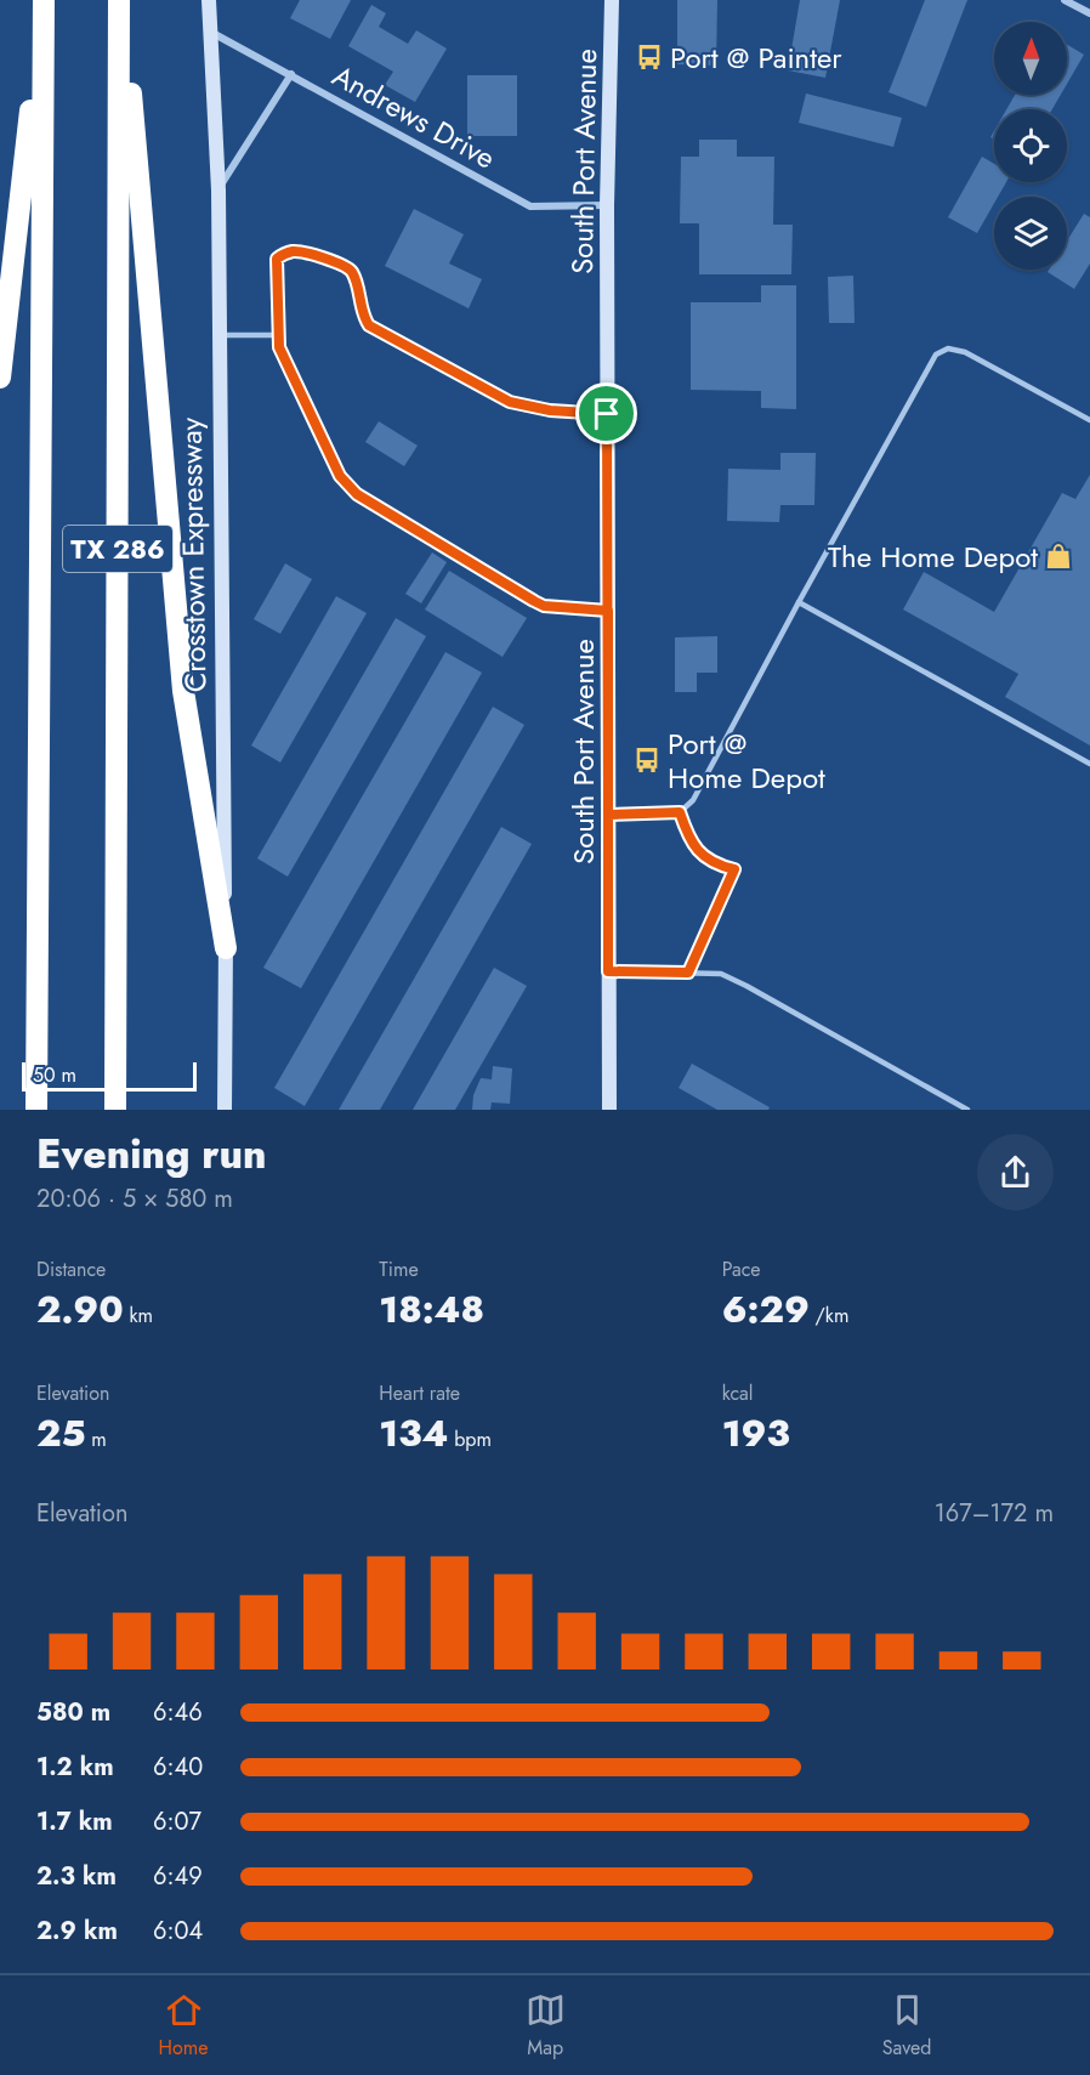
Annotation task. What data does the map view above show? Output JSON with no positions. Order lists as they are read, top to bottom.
{
  "streets": {
    "highway": ["TX 286"],
    "main road": ["South Port Avenue", "Crosstown Expressway"],
    "street": ["Andrews Drive"]
  },
  "crossings": [
    ["Andrews Drive", "South Port Avenue"],
    ["Andrews Drive", "Crosstown Expressway"]
  ],
  "places": {
    "bus stop": ["Port @ Painter", "Port @ Home Depot"],
    "shop": ["The Home Depot"]
  },
  "scale_bar": "50 m",
  "north": "top",
  "page": {
    "scale": "50 m",
    "heading": ["Evening run", "20:06 · 5 × 580 m"],
    "stats": [
      ["Distance", "2.90 km"],
      ["Time", "18:48"],
      ["Pace", "6:29 /km"],
      ["Elevation", "25 m"],
      ["Heart rate", "134 bpm"],
      ["kcal", "193"]
    ],
    "chart": ["Elevation", "167–172 m"],
    "list": [
      {
        "name": "580 m",
        "note": "6:46"
      },
      {
        "name": "1.2 km",
        "note": "6:40"
      },
      {
        "name": "1.7 km",
        "note": "6:07"
      },
      {
        "name": "2.3 km",
        "note": "6:49"
      },
      {
        "name": "2.9 km",
        "note": "6:04"
      }
    ],
    "tabs": ["Home", "Map", "Saved"]
  }
}
